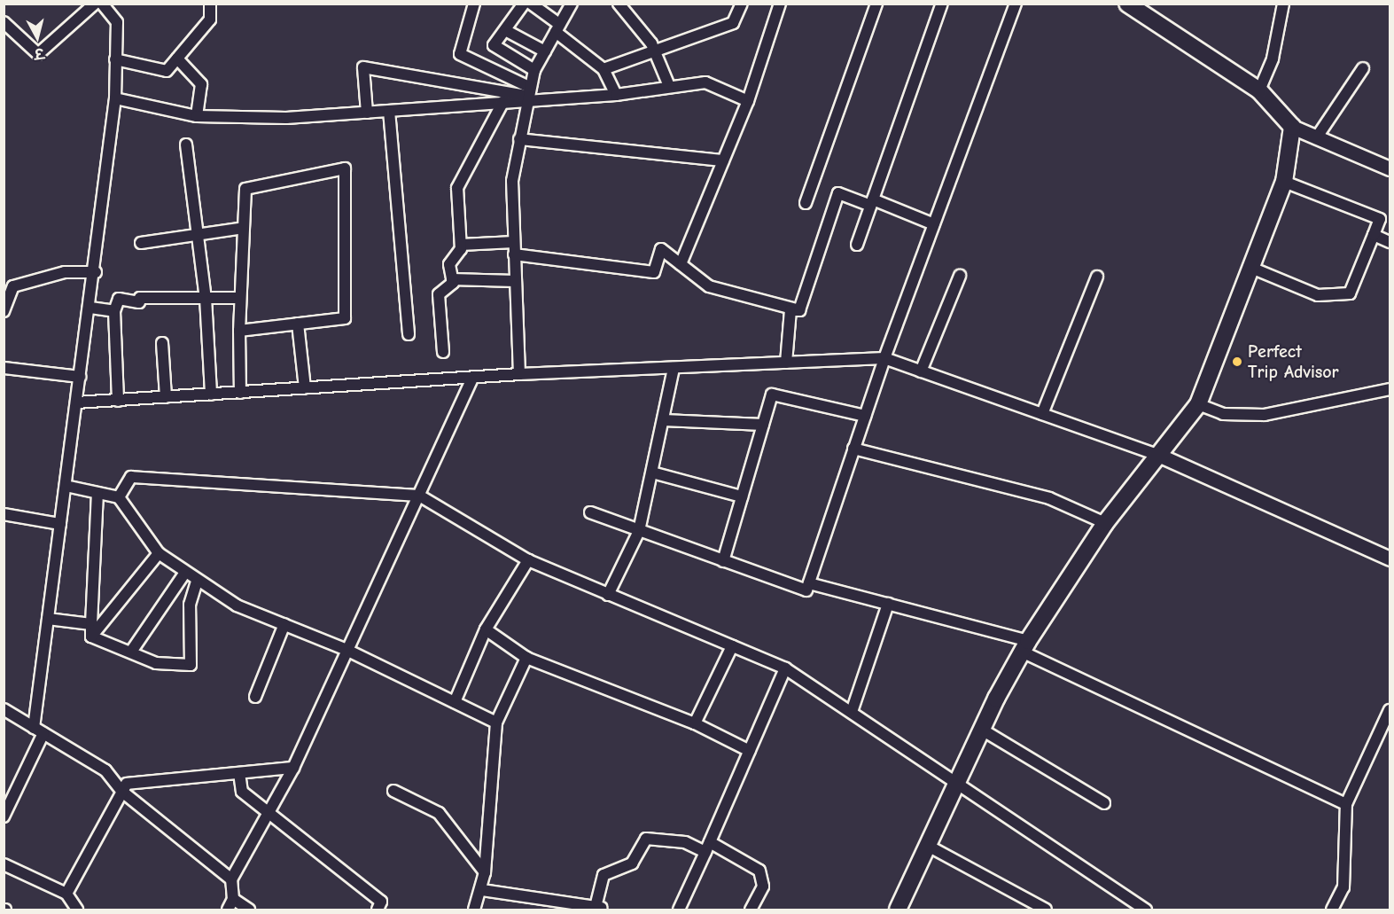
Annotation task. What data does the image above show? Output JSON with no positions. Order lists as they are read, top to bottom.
{
  "places": ["Perfect Trip Advisor"],
  "north": "bottom"
}
